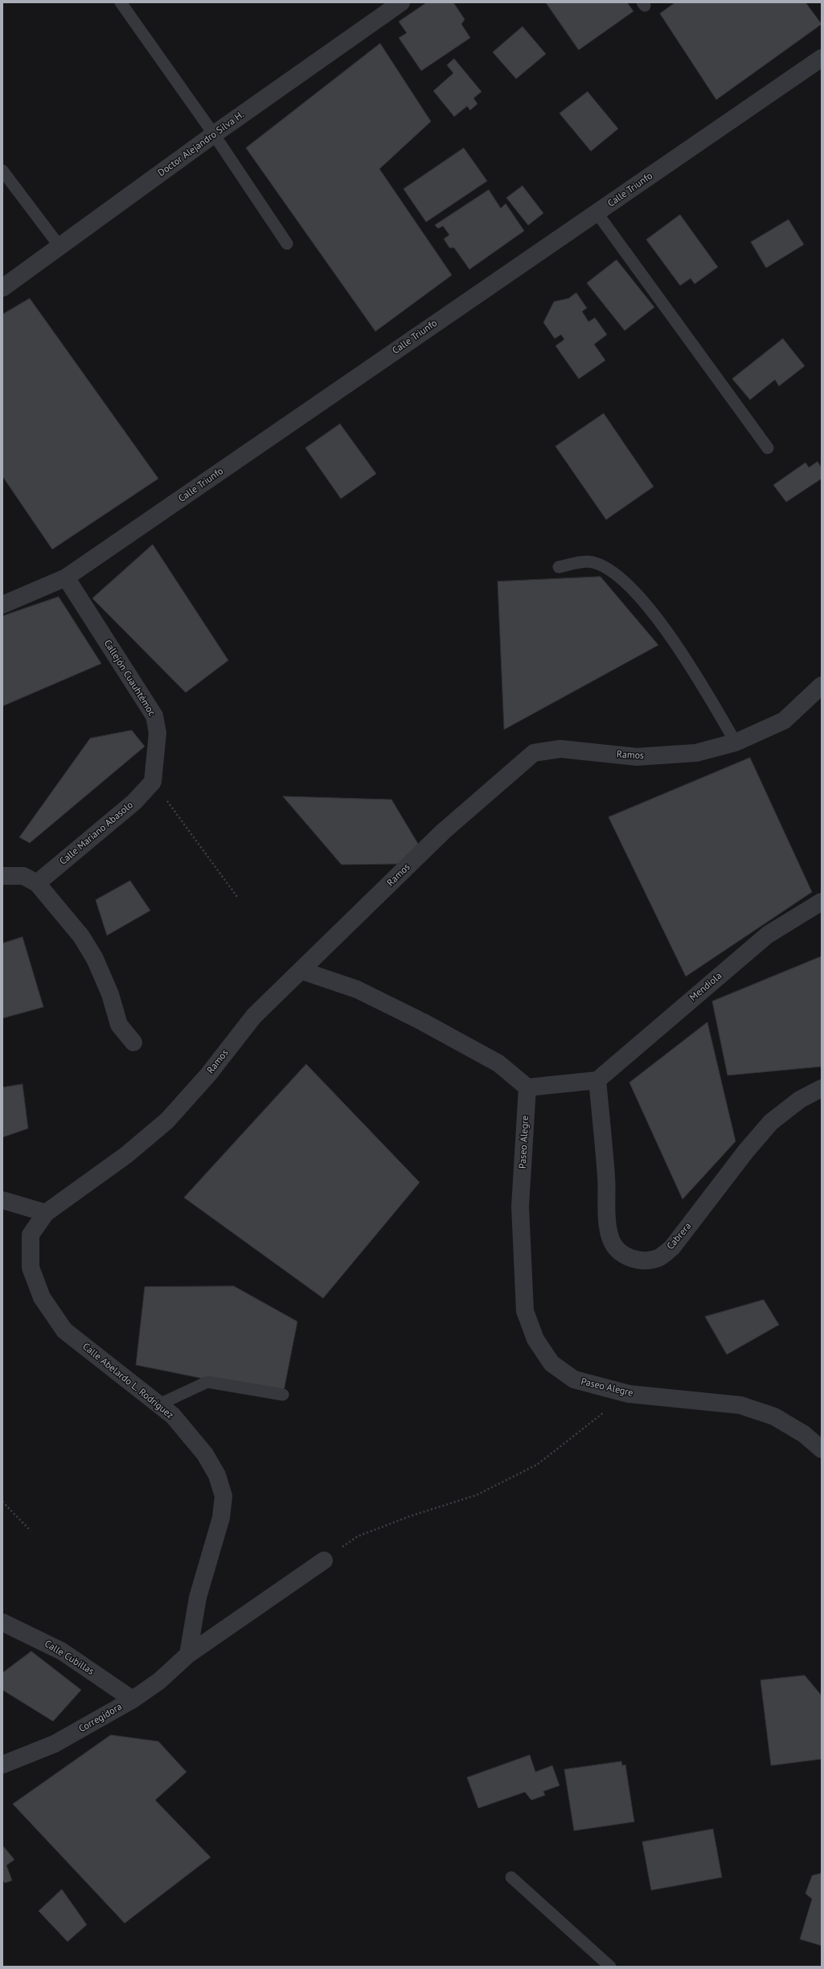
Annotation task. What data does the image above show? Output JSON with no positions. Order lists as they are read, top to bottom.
{
  "streets": {
    "street": [
      "Doctor Alejandro Silva H.",
      "Calle Triunfo",
      "Callejón Cuauhtémoc",
      "Ramos",
      "Calle Mariano Abasolo",
      "Mendiola",
      "Paseo Alegre",
      "Cabrera",
      "Calle Abelardo L. Rodríguez",
      "Calle Cubillas",
      "Corregidora"
    ]
  },
  "crossings": [
    ["Calle Triunfo", "Callejón Cuauhtémoc"],
    ["Callejón Cuauhtémoc", "Calle Mariano Abasolo"],
    ["Ramos", "Calle Abelardo L. Rodríguez"],
    ["Mendiola", "Cabrera"],
    ["Calle Abelardo L. Rodríguez", "Corregidora"],
    ["Calle Cubillas", "Corregidora"]
  ]
}
